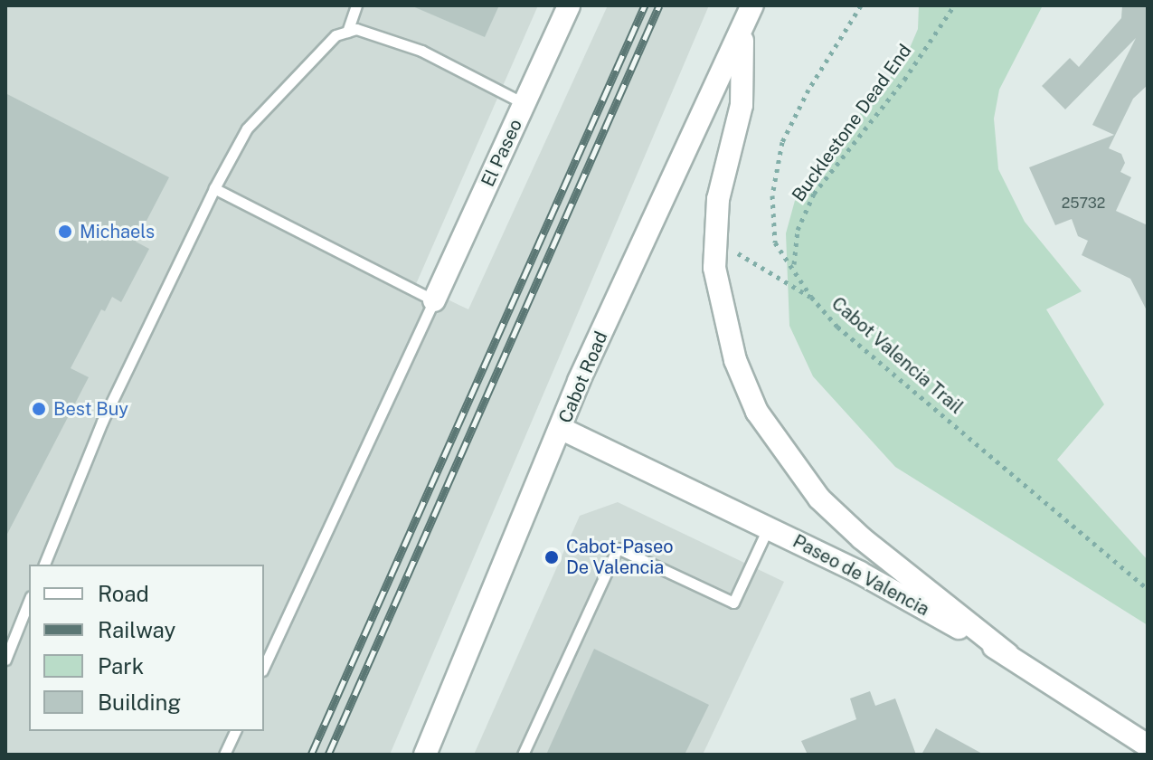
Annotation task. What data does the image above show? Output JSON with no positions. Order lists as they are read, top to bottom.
{
  "streets": {
    "main road": ["El Paseo", "Cabot Road", "Paseo de Valencia"],
    "path": ["Bucklestone Dead End", "Cabot Valencia Trail"]
  },
  "crossings": [
    ["Bucklestone Dead End", "Cabot Valencia Trail"],
    ["Cabot Road", "Paseo de Valencia"]
  ],
  "places": ["Michaels", "Best Buy", "Cabot-Paseo De Valencia"],
  "house_numbers": ["25732"],
  "legend": [
    "Road",
    "Railway",
    "Park",
    "Building"
  ]
}
